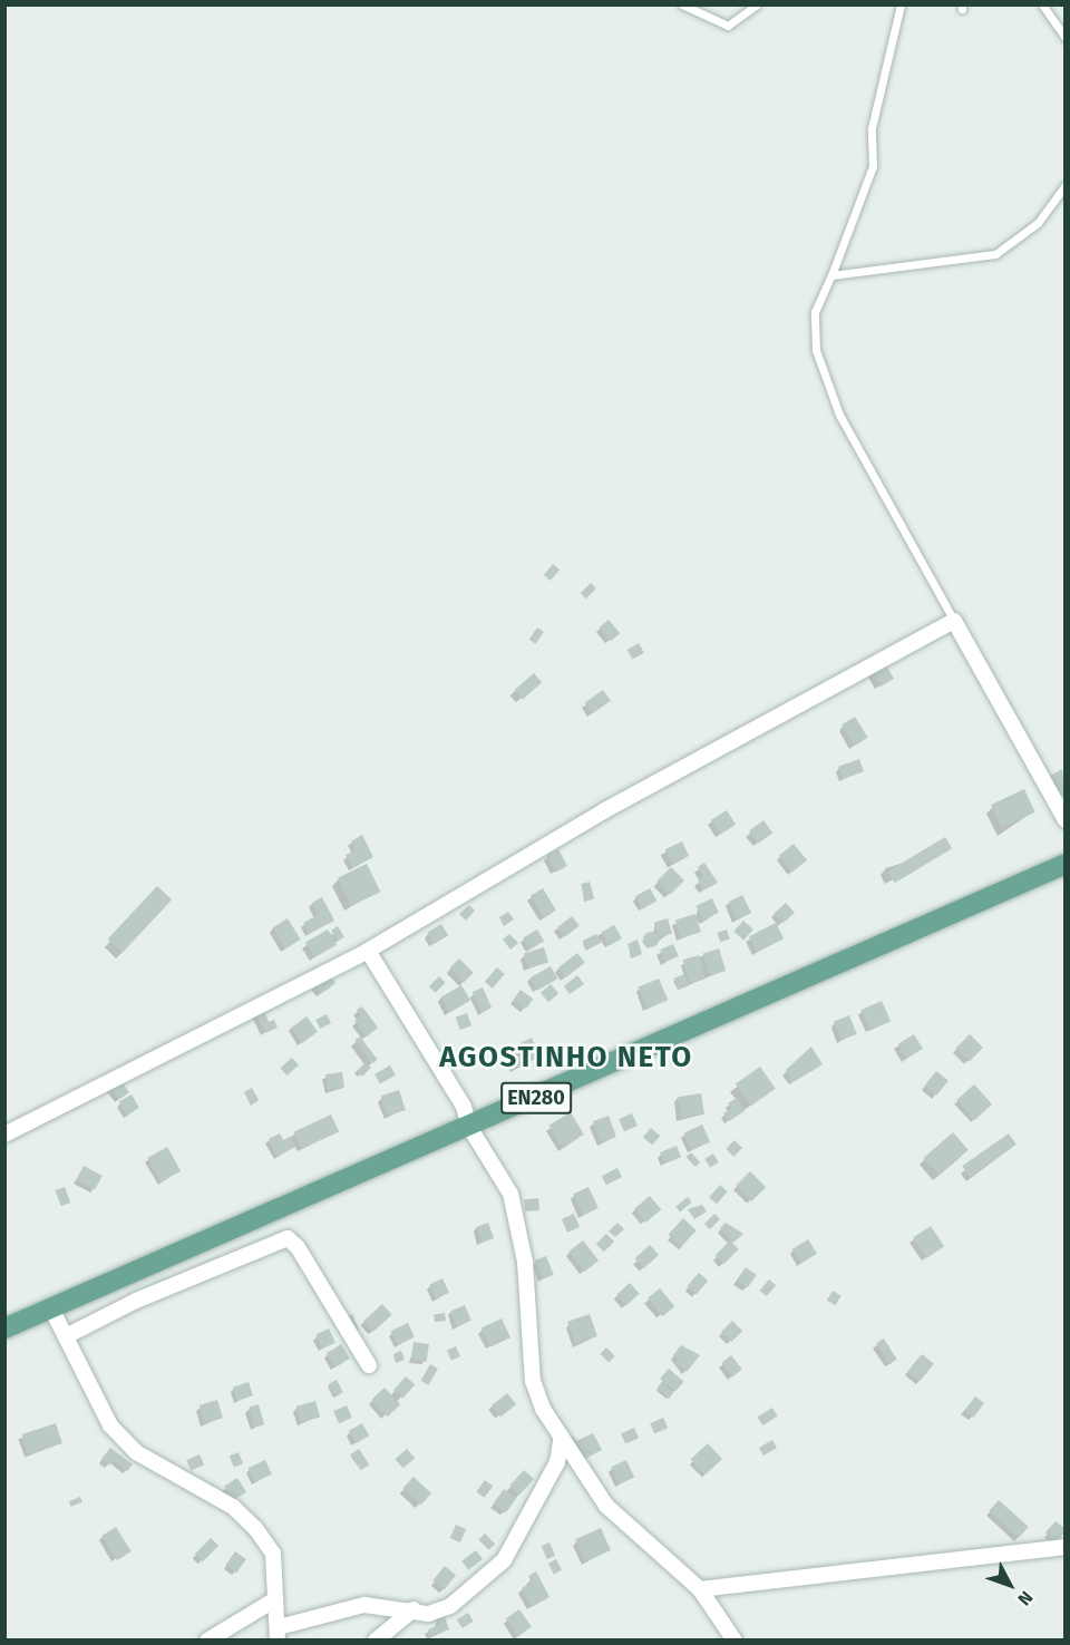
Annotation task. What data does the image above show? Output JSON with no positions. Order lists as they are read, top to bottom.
{
  "streets": {
    "main road": ["EN280"]
  },
  "districts": ["AGOSTINHO NETO"],
  "north": "bottom right"
}
